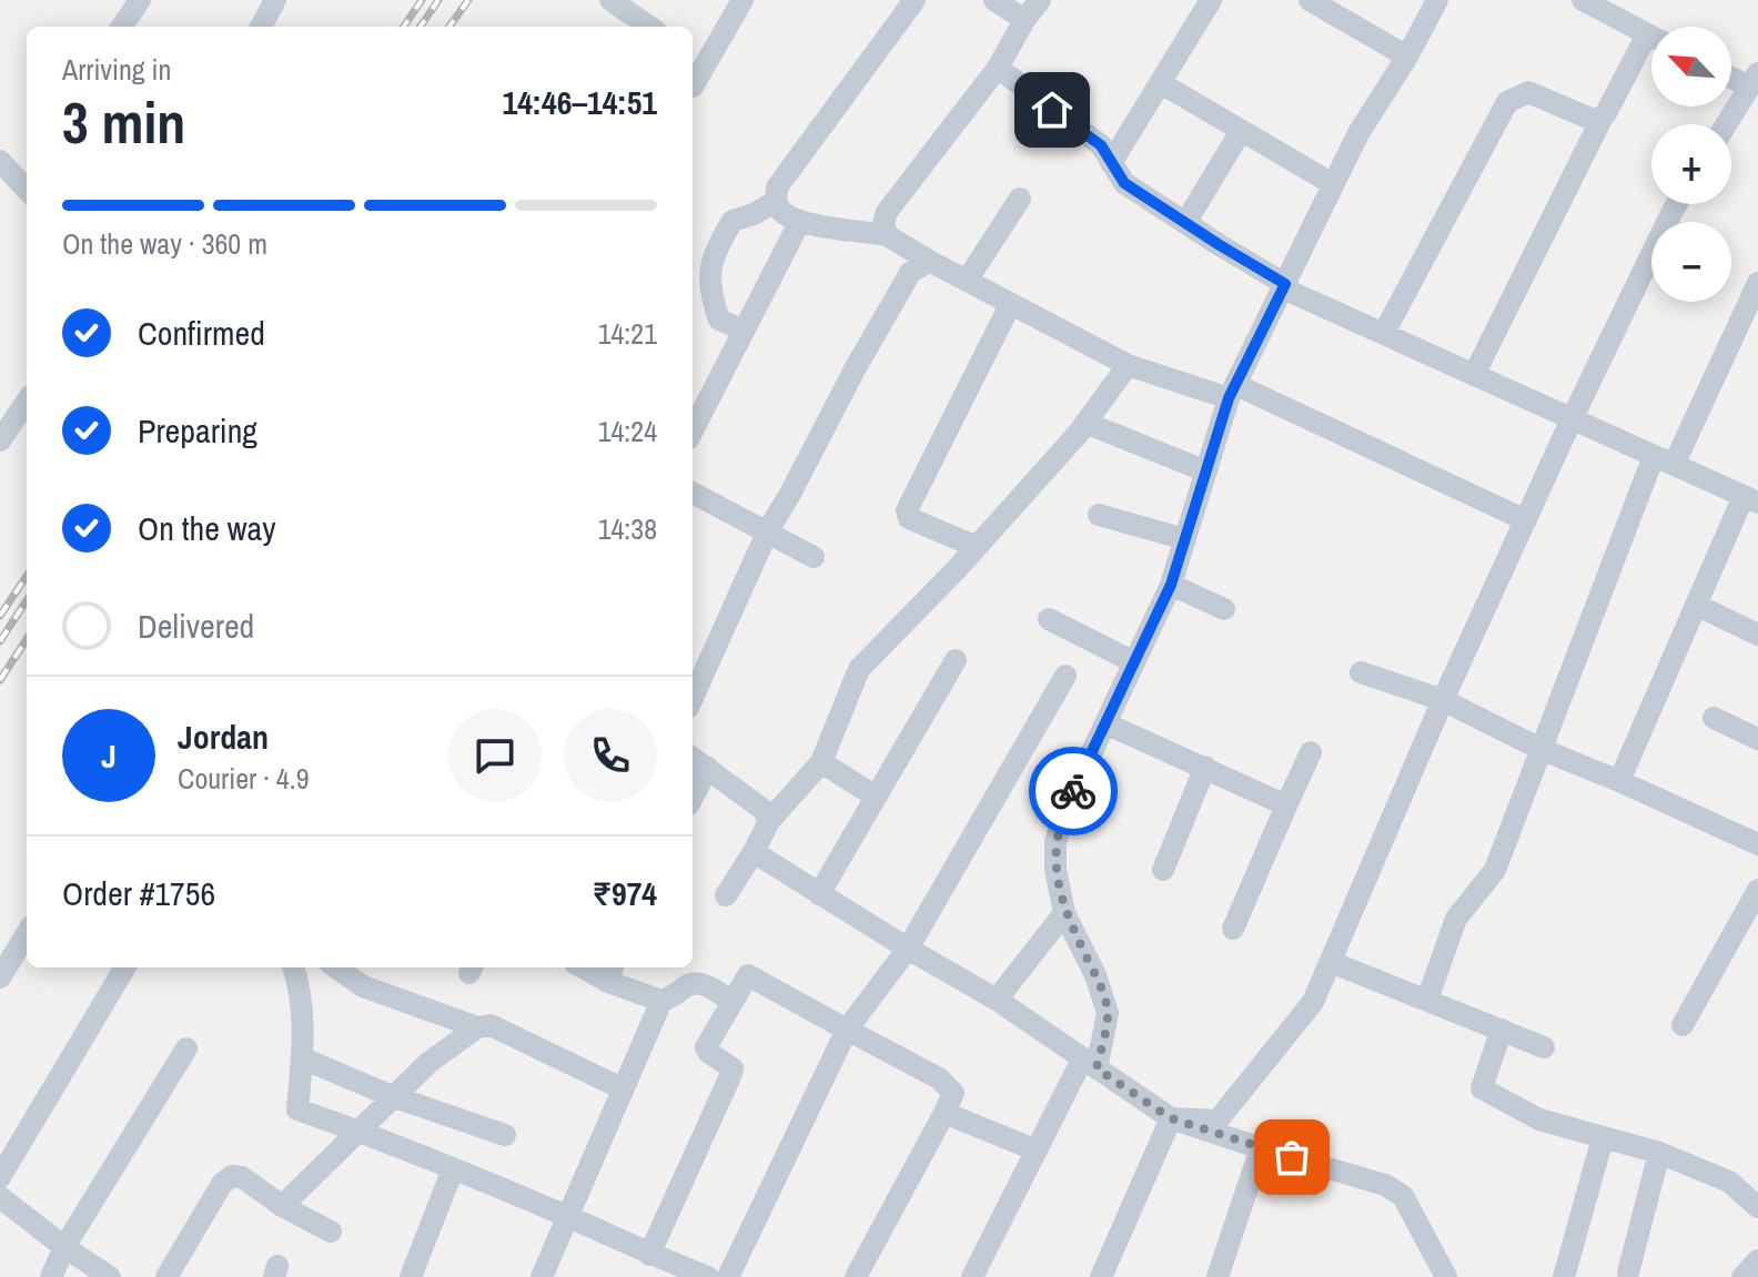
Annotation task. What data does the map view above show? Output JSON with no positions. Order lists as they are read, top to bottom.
{
  "north": "top left",
  "page": {
    "map_buttons": ["+", "−"],
    "heading": ["3 min", "Arriving in", "14:46–14:51"],
    "panel": [
      "Jordan",
      "Courier · 4.9",
      "Order #1756",
      "₹974"
    ],
    "bar": "On the way · 360 m",
    "list": [
      ["Confirmed", "14:21"],
      ["Preparing", "14:24"],
      ["On the way", "14:38"],
      "Delivered"
    ],
    "round": "J"
  }
}
